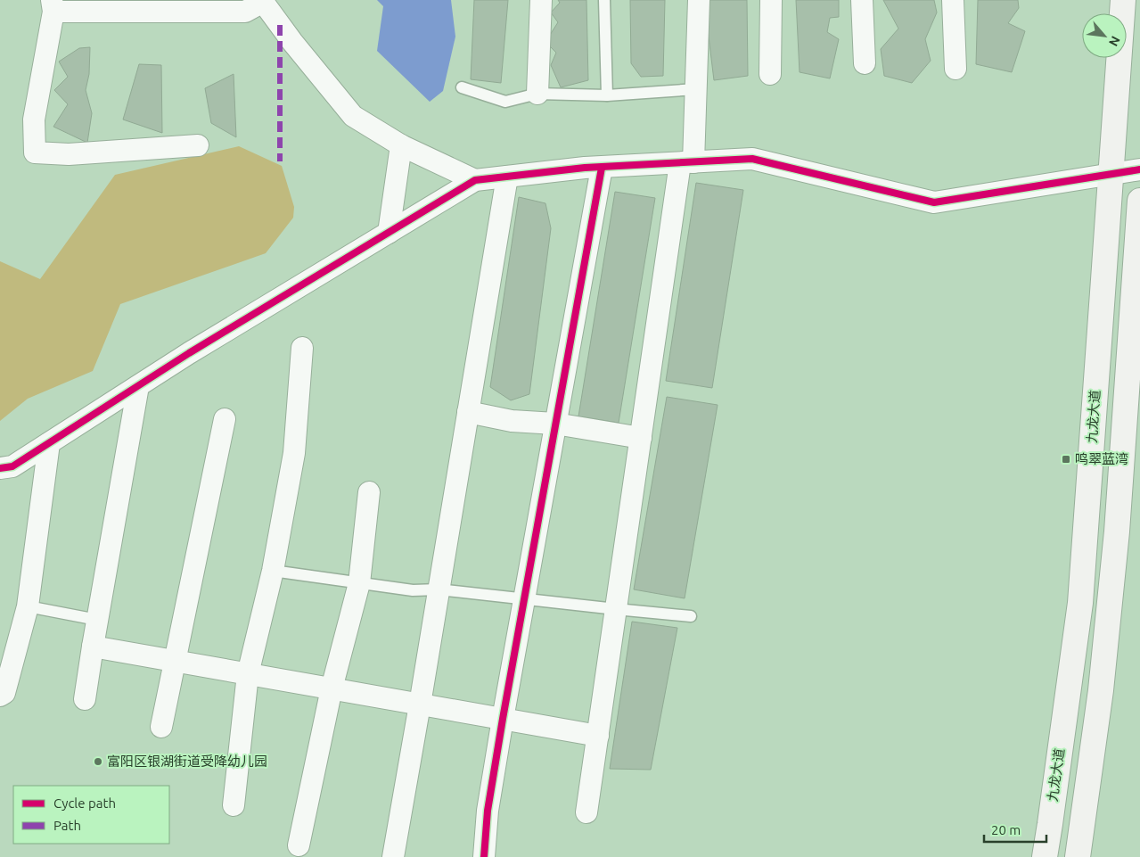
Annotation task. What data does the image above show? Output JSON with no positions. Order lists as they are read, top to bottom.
{
  "streets": {
    "main road": ["九龙大道"]
  },
  "places": {
    "transit": ["鸣翠蓝湾"],
    "other": ["富阳区银湖街道受降幼儿园"]
  },
  "legend": ["Cycle path", "Path"],
  "scale_bar": "20 m",
  "north": "bottom right"
}
